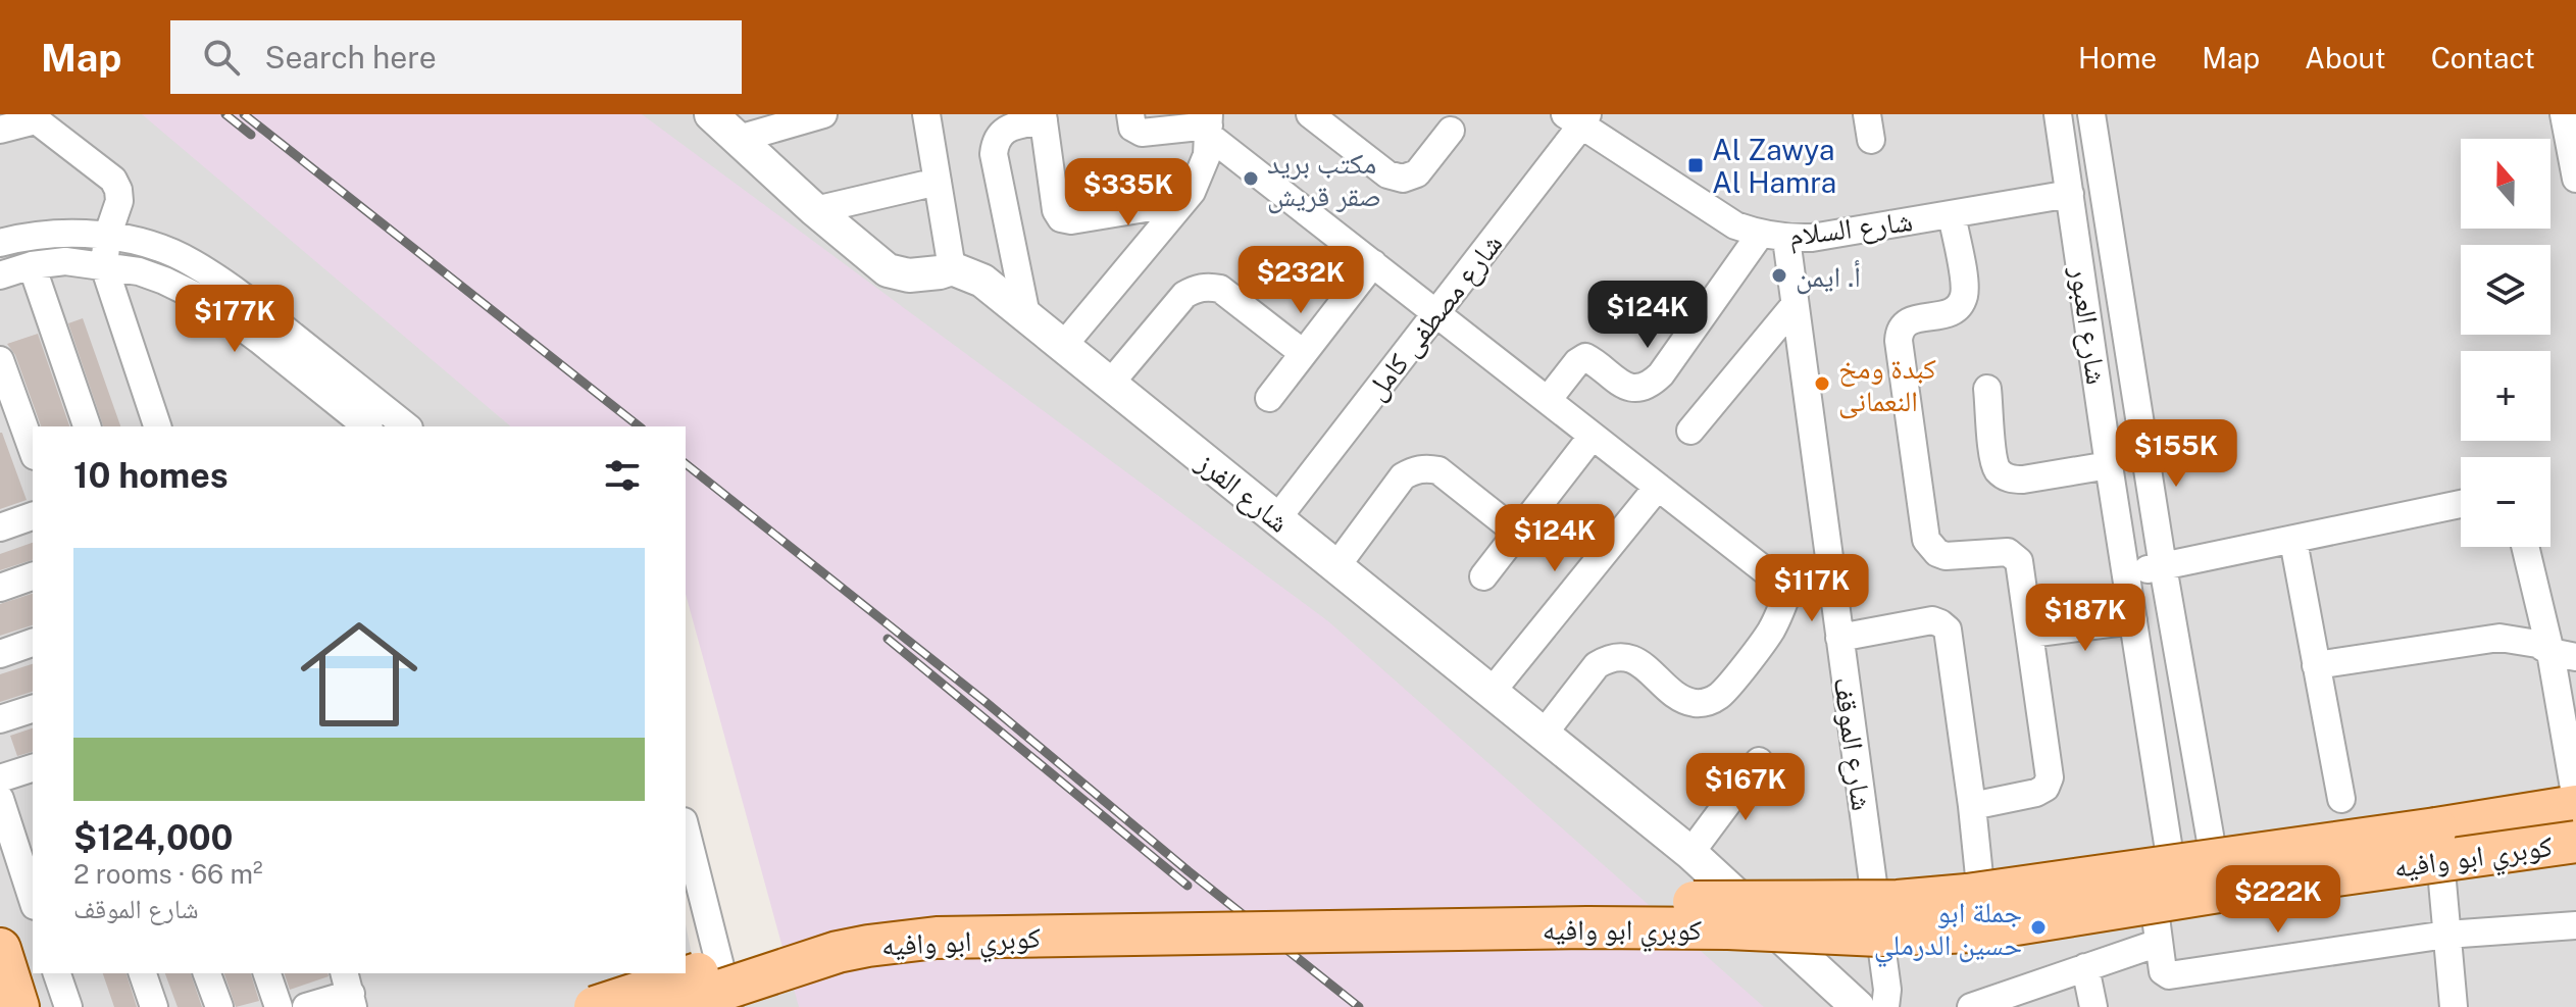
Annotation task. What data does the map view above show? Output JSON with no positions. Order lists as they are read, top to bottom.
{
  "streets": {
    "main road": ["كوبري ابو وافيه"],
    "street": [
      "شارع السلام",
      "شارع مصطفى كامل",
      "شارع العبور",
      "شارع الفرز",
      "شارع الموقف"
    ]
  },
  "crossings": [
    ["شارع السلام", "شارع مصطفى كامل"],
    ["شارع السلام", "شارع العبور"],
    ["شارع السلام", "شارع الموقف"],
    ["شارع مصطفى كامل", "شارع الفرز"]
  ],
  "places": {
    "transit": ["Al Zawya Al Hamra"],
    "other": [
      "مكتب بريد صقر قريش",
      "أ. ايمن",
      "كبدة ومخ النعمانى",
      "جملة ابو حسين الدرملي"
    ]
  },
  "north": "top",
  "page": {
    "header": "Map",
    "search": "Search here",
    "nav": [
      "Home",
      "Map",
      "About",
      "Contact"
    ],
    "map_buttons": ["+", "−"],
    "price": [
      "$335K",
      "$232K",
      "$124K",
      "$177K",
      "$155K",
      "$124K",
      "$117K",
      "$187K",
      "$167K",
      "$222K"
    ],
    "heading": "10 homes",
    "list": [
      {
        "name": "$124,000",
        "note": "2 rooms · 66 m² · شارع الموقف"
      }
    ]
  }
}
